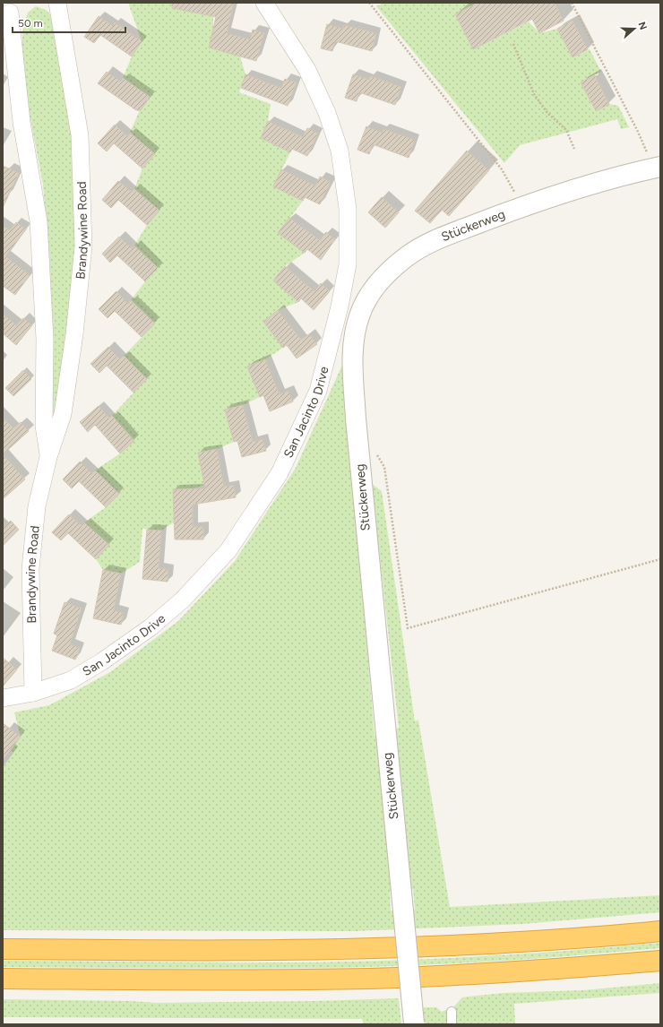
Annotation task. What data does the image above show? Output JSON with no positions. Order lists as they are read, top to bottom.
{
  "streets": {
    "street": ["Stückerweg", "Brandywine Road", "San Jacinto Drive"]
  },
  "crossings": [
    ["Brandywine Road", "San Jacinto Drive"]
  ],
  "scale_bar": "50 m",
  "north": "right"
}
